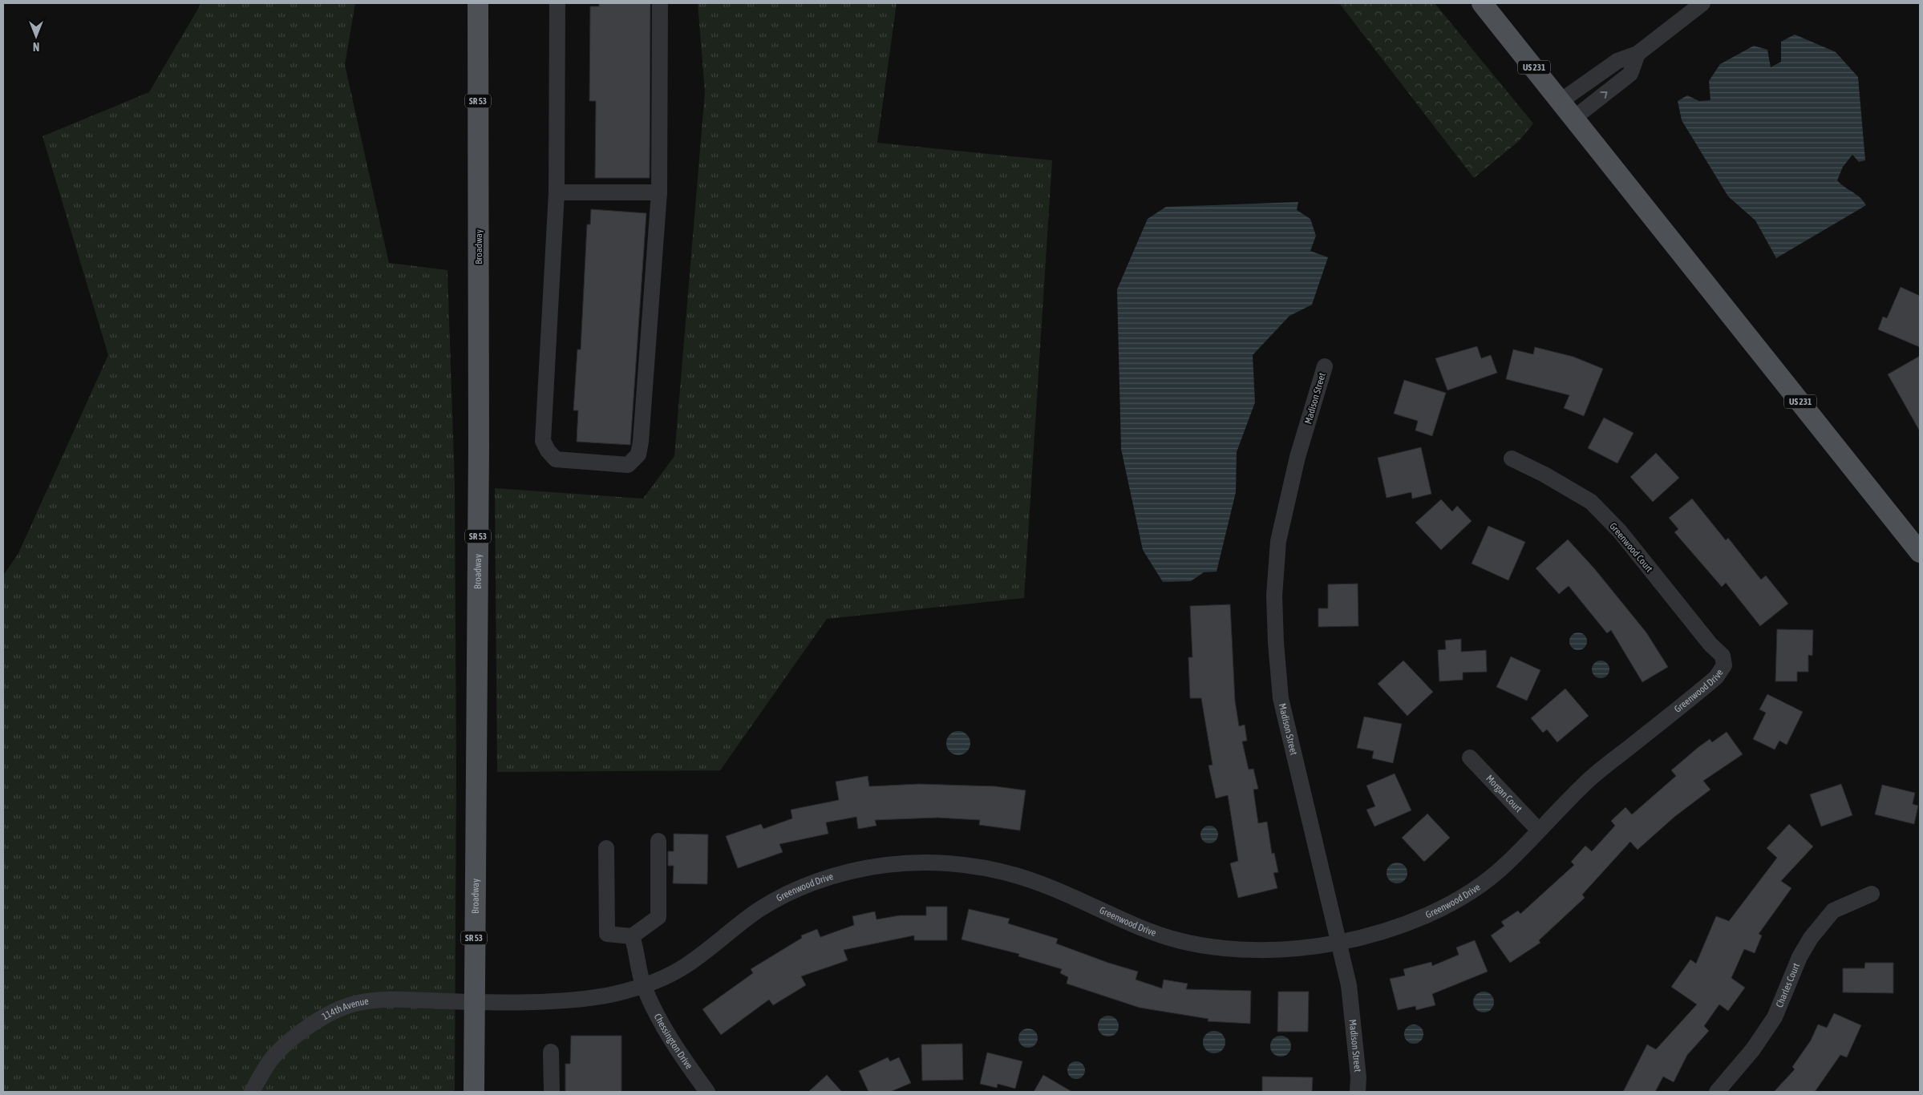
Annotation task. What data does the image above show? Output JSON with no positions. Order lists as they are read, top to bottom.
{
  "streets": {
    "main road": ["US 231", "SR 53", "Broadway"],
    "street": [
      "Madison Street",
      "Greenwood Court",
      "Greenwood Drive",
      "Morgan Court",
      "Charles Court",
      "114th Avenue",
      "Chessington Drive"
    ]
  },
  "crossings": [
    ["Broadway", "Greenwood Drive"],
    ["Broadway", "114th Avenue"],
    ["Madison Street", "Greenwood Drive"],
    ["Greenwood Court", "Greenwood Drive"],
    ["Greenwood Drive", "Morgan Court"],
    ["Greenwood Drive", "114th Avenue"],
    ["Greenwood Drive", "Chessington Drive"]
  ],
  "north": "bottom"
}
